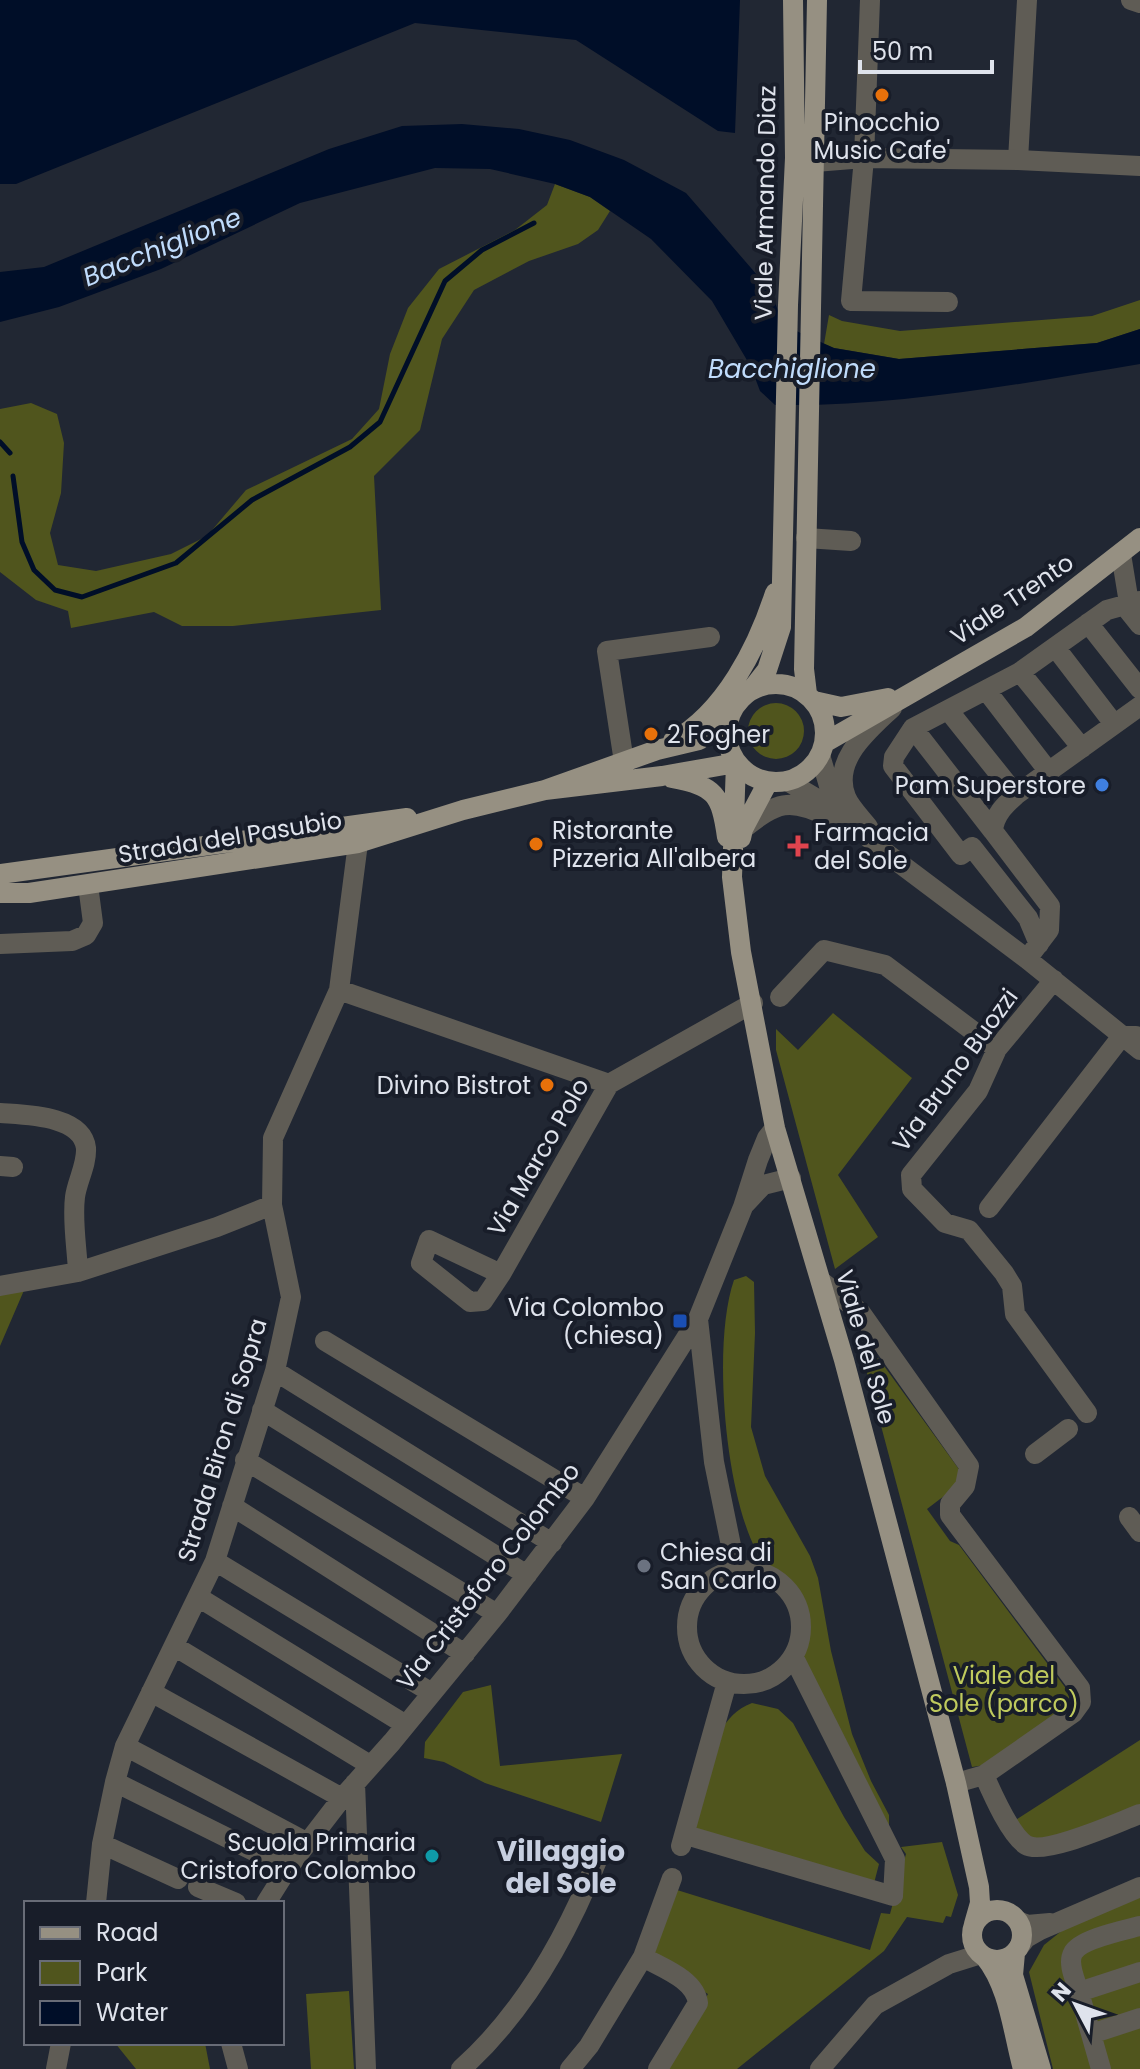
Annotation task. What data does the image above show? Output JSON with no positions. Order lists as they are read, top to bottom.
{
  "streets": {
    "main road": [
      "Viale Armando Diaz",
      "Viale Trento",
      "Strada del Pasubio",
      "Viale del Sole"
    ],
    "street": [
      "Via Bruno Buozzi",
      "Via Marco Polo",
      "Strada Biron di Sopra",
      "Via Cristoforo Colombo"
    ]
  },
  "crossings": [
    ["Viale Armando Diaz", "Viale Trento"],
    ["Viale Armando Diaz", "Strada del Pasubio"],
    ["Viale Armando Diaz", "Viale del Sole"],
    ["Viale Trento", "Strada del Pasubio"],
    ["Viale Trento", "Viale del Sole"],
    ["Strada del Pasubio", "Viale del Sole"],
    ["Strada del Pasubio", "Strada Biron di Sopra"],
    ["Via Marco Polo", "Viale del Sole"],
    ["Viale del Sole", "Via Cristoforo Colombo"]
  ],
  "districts": ["Villaggio del Sole"],
  "water": ["Bacchiglione"],
  "parks": ["Viale del Sole (parco)"],
  "places": {
    "other": [
      "Pinocchio Music Cafe'",
      "2 Fogher",
      "Pam Superstore",
      "Ristorante Pizzeria All'albera",
      "Divino Bistrot",
      "Chiesa di San Carlo",
      "Scuola Primaria Cristoforo Colombo"
    ],
    "health": ["Farmacia del Sole"],
    "transit": ["Via Colombo (chiesa)"]
  },
  "legend": ["Road", "Park", "Water"],
  "scale_bar": "50 m",
  "north": "top left"
}
